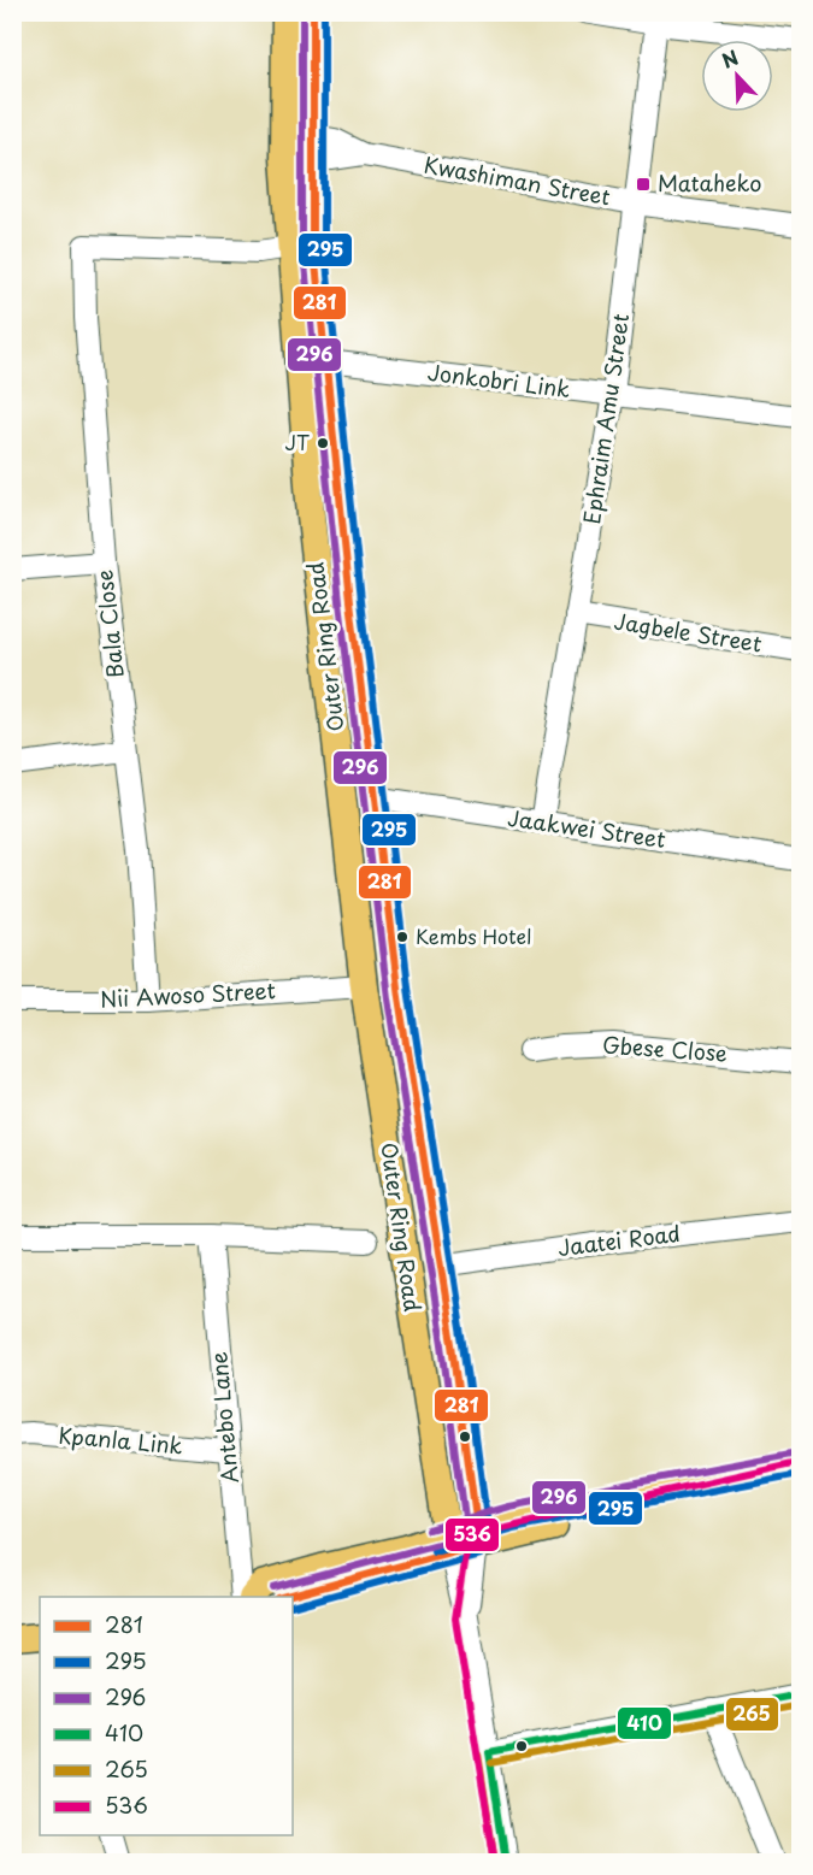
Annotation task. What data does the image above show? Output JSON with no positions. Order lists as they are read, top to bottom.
{
  "streets": {
    "main road": ["Outer Ring Road"],
    "street": [
      "Kwashiman Street",
      "Jonkobri Link",
      "Ephraim Amu Street",
      "Bala Close",
      "Jagbele Street",
      "Jaakwei Street",
      "Nii Awoso Street",
      "Gbese Close",
      "Jaatei Road",
      "Antebo Lane",
      "Kpanla Link"
    ]
  },
  "crossings": [
    ["Kwashiman Street", "Ephraim Amu Street"],
    ["Kwashiman Street", "Outer Ring Road"],
    ["Jonkobri Link", "Ephraim Amu Street"],
    ["Jonkobri Link", "Outer Ring Road"],
    ["Ephraim Amu Street", "Jagbele Street"],
    ["Ephraim Amu Street", "Jaakwei Street"],
    ["Bala Close", "Outer Ring Road"],
    ["Bala Close", "Nii Awoso Street"],
    ["Outer Ring Road", "Jaakwei Street"],
    ["Outer Ring Road", "Nii Awoso Street"],
    ["Outer Ring Road", "Jaatei Road"],
    ["Antebo Lane", "Kpanla Link"]
  ],
  "places": {
    "transit": ["Mataheko"],
    "other": ["JT", "Kembs Hotel"]
  },
  "lines": [
    "transit line 281",
    "transit line 295",
    "transit line 296",
    "transit line 536",
    "transit line 410",
    "transit line 265"
  ],
  "legend": [
    "281",
    "295",
    "296",
    "410",
    "265",
    "536"
  ],
  "north": "top left"
}
